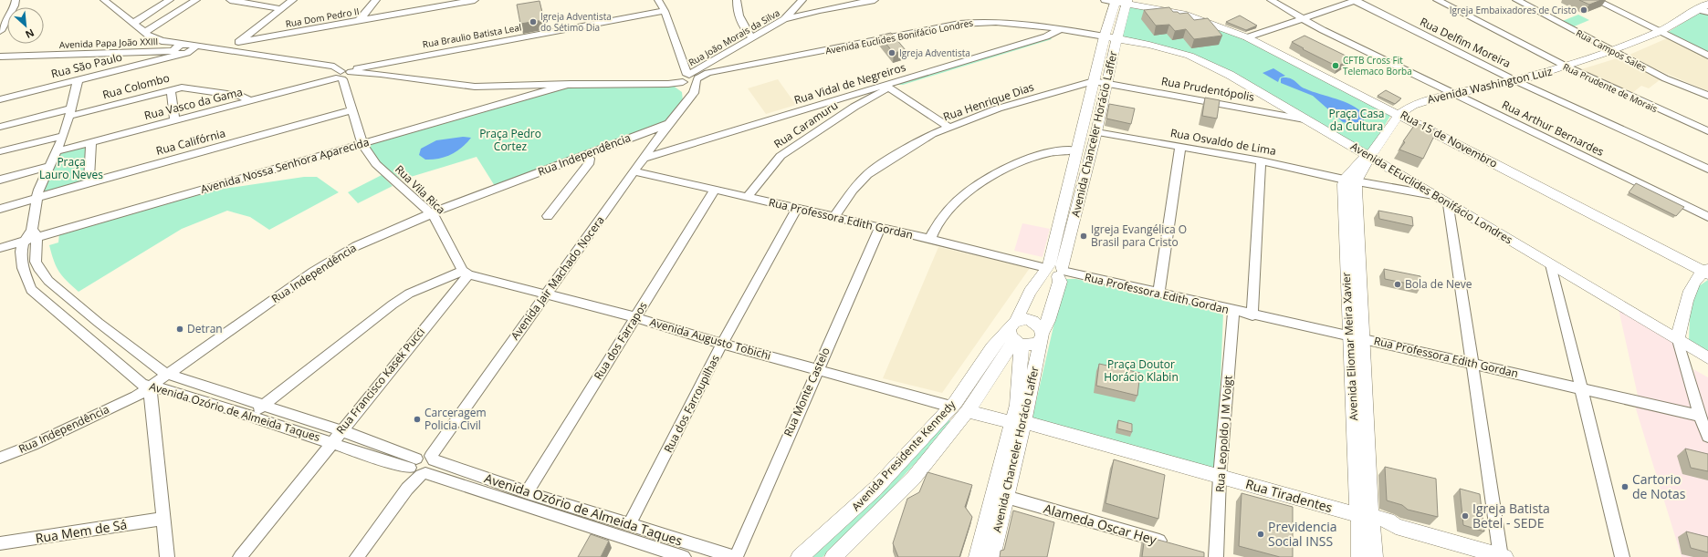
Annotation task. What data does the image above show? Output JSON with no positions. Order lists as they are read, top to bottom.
{
  "streets": {
    "main road": [
      "Avenida Washington Luiz",
      "Avenida Chanceler Horácio Laffer",
      "Rua 15 de Novembro",
      "Avenida EEuclides Bonifácio Londres",
      "Avenida Eliomar Meira Xavier",
      "Avenida Presidente Kennedy",
      "Rua Tiradentes"
    ],
    "street": [
      "Rua Dom Pedro II",
      "Rua Braulio Batista Leal",
      "Avenida Euclides Bonifácio Londres",
      "Rua João Morais da Silva",
      "Avenida Papa João XXIII",
      "Rua Delfim Moreira",
      "Rua Campos Sales",
      "Rua São Paulo",
      "Rua Vidal de Negreiros",
      "Rua Colombo",
      "Rua Prudente de Morais",
      "Rua Prudentópolis",
      "Rua Henrique Dias",
      "Rua Vasco da Gama",
      "Rua Caramuru",
      "Rua Arthur Bernardes",
      "Rua Califórnia",
      "Rua Osvaldo de Lima",
      "Rua Independência",
      "Avenida Nossa Senhora Aparecida",
      "Rua Vila Rica",
      "Rua Professora Edith Gordan",
      "Avenida Jair Machado Nocera",
      "Avenida Augusto Tobichi",
      "Rua dos Farrapos",
      "Rua Francisco Kasek Pucci",
      "Rua Monte Castelo",
      "Rua dos Farroupilhas",
      "Avenida Ozório de Almeida Taques",
      "Rua Leopoldo J M Voigt",
      "Alameda Oscar Hey",
      "Rua Mem de Sá"
    ]
  },
  "crossings": [
    ["Rua Braulio Batista Leal", "Avenida Euclides Bonifácio Londres"],
    ["Rua Braulio Batista Leal", "Rua Vasco da Gama"],
    ["Rua Braulio Batista Leal", "Rua Vila Rica"],
    ["Avenida Euclides Bonifácio Londres", "Rua João Morais da Silva"],
    ["Avenida Euclides Bonifácio Londres", "Avenida Papa João XXIII"],
    ["Avenida Euclides Bonifácio Londres", "Rua São Paulo"],
    ["Avenida Euclides Bonifácio Londres", "Rua Vidal de Negreiros"],
    ["Avenida Euclides Bonifácio Londres", "Rua Vasco da Gama"],
    ["Avenida Euclides Bonifácio Londres", "Avenida Chanceler Horácio Laffer"],
    ["Avenida Euclides Bonifácio Londres", "Avenida Nossa Senhora Aparecida"],
    ["Avenida Euclides Bonifácio Londres", "Rua Vila Rica"],
    ["Avenida Euclides Bonifácio Londres", "Avenida EEuclides Bonifácio Londres"],
    ["Avenida Euclides Bonifácio Londres", "Avenida Jair Machado Nocera"],
    ["Rua João Morais da Silva", "Avenida Jair Machado Nocera"],
    ["Avenida Papa João XXIII", "Rua São Paulo"],
    ["Rua Delfim Moreira", "Avenida Washington Luiz"],
    ["Rua Campos Sales", "Avenida Washington Luiz"],
    ["Rua São Paulo", "Avenida Ozório de Almeida Taques"],
    ["Rua Vidal de Negreiros", "Rua Caramuru"],
    ["Rua Vidal de Negreiros", "Avenida Jair Machado Nocera"],
    ["Avenida Washington Luiz", "Rua Prudente de Morais"],
    ["Avenida Washington Luiz", "Rua Arthur Bernardes"],
    ["Avenida Washington Luiz", "Rua 15 de Novembro"],
    ["Avenida Washington Luiz", "Rua Osvaldo de Lima"],
    ["Avenida Washington Luiz", "Avenida EEuclides Bonifácio Londres"],
    ["Avenida Washington Luiz", "Avenida Eliomar Meira Xavier"],
    ["Rua Colombo", "Rua Vasco da Gama"],
    ["Rua Colombo", "Avenida Ozório de Almeida Taques"],
    ["Rua Prudentópolis", "Rua Henrique Dias"],
    ["Rua Prudentópolis", "Avenida Chanceler Horácio Laffer"],
    ["Rua Prudentópolis", "Avenida EEuclides Bonifácio Londres"],
    ["Rua Henrique Dias", "Avenida Chanceler Horácio Laffer"],
    ["Rua Henrique Dias", "Rua Professora Edith Gordan"],
    ["Rua Vasco da Gama", "Rua Vila Rica"],
    ["Rua Vasco da Gama", "Avenida Ozório de Almeida Taques"],
    ["Rua Caramuru", "Rua Professora Edith Gordan"],
    ["Avenida Chanceler Horácio Laffer", "Rua 15 de Novembro"],
    ["Avenida Chanceler Horácio Laffer", "Rua Osvaldo de Lima"],
    ["Avenida Chanceler Horácio Laffer", "Avenida EEuclides Bonifácio Londres"],
    ["Avenida Chanceler Horácio Laffer", "Rua Professora Edith Gordan"],
    ["Avenida Chanceler Horácio Laffer", "Avenida Presidente Kennedy"],
    ["Avenida Chanceler Horácio Laffer", "Alameda Oscar Hey"],
    ["Rua Califórnia", "Rua Vila Rica"],
    ["Rua Califórnia", "Avenida Ozório de Almeida Taques"],
    ["Rua Osvaldo de Lima", "Avenida EEuclides Bonifácio Londres"],
    ["Rua Osvaldo de Lima", "Avenida Eliomar Meira Xavier"],
    ["Rua Independência", "Rua Vila Rica"],
    ["Rua Independência", "Avenida Jair Machado Nocera"],
    ["Rua Independência", "Avenida Ozório de Almeida Taques"],
    ["Avenida Nossa Senhora Aparecida", "Rua Vila Rica"],
    ["Avenida Nossa Senhora Aparecida", "Avenida Ozório de Almeida Taques"],
    ["Rua Vila Rica", "Avenida Augusto Tobichi"],
    ["Rua Vila Rica", "Rua Francisco Kasek Pucci"],
    ["Rua Professora Edith Gordan", "Avenida Jair Machado Nocera"],
    ["Rua Professora Edith Gordan", "Rua dos Farrapos"],
    ["Rua Professora Edith Gordan", "Avenida Eliomar Meira Xavier"],
    ["Rua Professora Edith Gordan", "Rua Monte Castelo"],
    ["Rua Professora Edith Gordan", "Rua dos Farroupilhas"],
    ["Rua Professora Edith Gordan", "Rua Leopoldo J M Voigt"],
    ["Rua Professora Edith Gordan", "Avenida Presidente Kennedy"],
    ["Avenida Jair Machado Nocera", "Avenida Augusto Tobichi"],
    ["Avenida Jair Machado Nocera", "Avenida Ozório de Almeida Taques"],
    ["Avenida Augusto Tobichi", "Rua dos Farrapos"],
    ["Avenida Augusto Tobichi", "Rua Francisco Kasek Pucci"],
    ["Avenida Augusto Tobichi", "Rua Monte Castelo"],
    ["Avenida Augusto Tobichi", "Rua dos Farroupilhas"],
    ["Avenida Augusto Tobichi", "Avenida Presidente Kennedy"],
    ["Rua dos Farrapos", "Avenida Ozório de Almeida Taques"],
    ["Avenida Eliomar Meira Xavier", "Rua Tiradentes"],
    ["Rua Francisco Kasek Pucci", "Avenida Ozório de Almeida Taques"],
    ["Rua Monte Castelo", "Avenida Ozório de Almeida Taques"],
    ["Rua dos Farroupilhas", "Avenida Ozório de Almeida Taques"],
    ["Rua Leopoldo J M Voigt", "Rua Tiradentes"]
  ],
  "parks": [
    "Praça Casa da Cultura",
    "Praça Pedro Cortez",
    "Praça Lauro Neves",
    "Praça Doutor Horácio Klabin"
  ],
  "places": [
    "Igreja Embaixadores de Cristo",
    "Igreja Adventista do Sétimo Dia",
    "Igreja Adventista",
    "CFTB Cross Fit Telemaco Borba",
    "Igreja Evangélica O Brasil para Cristo",
    "Bola de Neve",
    "Detran",
    "Carceragem Policia Civil",
    "Cartorio de Notas",
    "Igreja Batista Betel - SEDE",
    "Previdencia Social INSS"
  ],
  "north": "bottom right"
}
